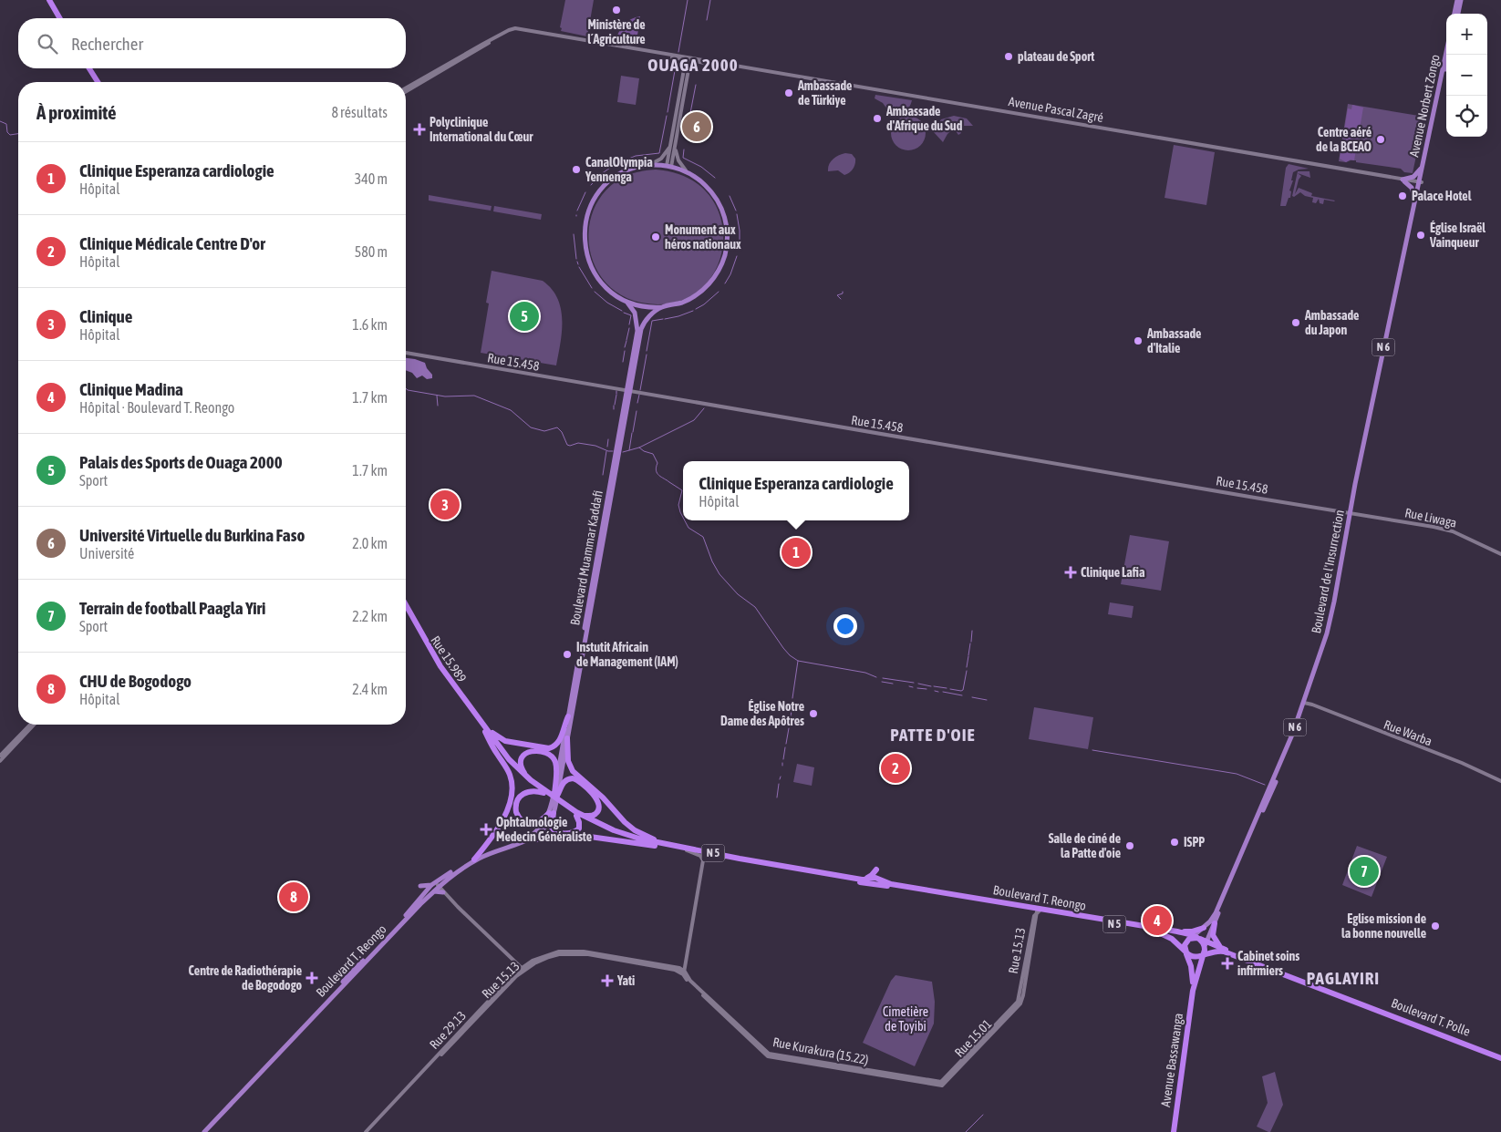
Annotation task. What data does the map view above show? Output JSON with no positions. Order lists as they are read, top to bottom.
{
  "streets": {
    "highway": [
      "Rue 15.989",
      "N 5",
      "Boulevard T. Reongo",
      "Boulevard T. Polle",
      "Avenue Bassawanga"
    ],
    "main road": [
      "Avenue Norbert Zongo",
      "Avenue Pascal Zagré",
      "N 6",
      "Rue 15.458",
      "Rue Liwaga",
      "Boulevard Muammar Kaddafi",
      "Boulevard de l'Insurrection",
      "Rue Warba",
      "Rue 15.13",
      "Rue 15.01",
      "Rue Kurakura (15.22)"
    ]
  },
  "crossings": [
    ["Avenue Norbert Zongo", "Avenue Pascal Zagré"],
    ["Avenue Norbert Zongo", "Boulevard de l'Insurrection"],
    ["Avenue Pascal Zagré", "Boulevard de l'Insurrection"],
    ["Rue 15.458", "Rue Liwaga"],
    ["Rue 15.458", "Boulevard Muammar Kaddafi"],
    ["Rue 15.458", "Boulevard de l'Insurrection"],
    ["Rue Liwaga", "Boulevard de l'Insurrection"],
    ["Boulevard Muammar Kaddafi", "N 5"],
    ["Boulevard Muammar Kaddafi", "Boulevard T. Reongo"],
    ["Boulevard de l'Insurrection", "Rue Warba"],
    ["Boulevard de l'Insurrection", "N 5"],
    ["Boulevard de l'Insurrection", "Boulevard T. Reongo"],
    ["Boulevard de l'Insurrection", "Boulevard T. Polle"],
    ["Boulevard de l'Insurrection", "Avenue Bassawanga"],
    ["Rue 15.989", "N 5"],
    ["N 5", "Boulevard T. Reongo"],
    ["N 5", "Rue 15.13"],
    ["N 5", "Boulevard T. Polle"],
    ["N 5", "Avenue Bassawanga"],
    ["Boulevard T. Reongo", "Rue 15.13"],
    ["Boulevard T. Reongo", "Boulevard T. Polle"],
    ["Boulevard T. Reongo", "Avenue Bassawanga"],
    ["Rue 15.13", "Rue 15.01"],
    ["Rue 15.13", "Rue Kurakura (15.22)"],
    ["Boulevard T. Polle", "Avenue Bassawanga"],
    ["Rue 15.01", "Rue Kurakura (15.22)"]
  ],
  "districts": ["OUAGA 2000", "PATTE D'OIE", "PAGLAYIRI"],
  "parks": ["Cimetière de Toyibi"],
  "places": {
    "other": [
      "Ministère de l´Agriculture",
      "plateau de Sport",
      "Ambassade de Türkiye",
      "Ambassade d'Afrique du Sud",
      "Centre aéré de la BCEAO",
      "CanalOlympia Yennenga",
      "Palace Hotel",
      "Église Israël Vainqueur",
      "Monument aux héros nationaux",
      "Ambassade du Japon",
      "Ambassade d'Italie",
      "Instutit Africain de Management (IAM)",
      "Église Notre Dame des Apôtres",
      "ISPP",
      "Salle de ciné de la Patte d'oie",
      "Eglise mission de la bonne nouvelle"
    ],
    "health": [
      "Polyclinique International du Cœur",
      "Clinique Lafia",
      "Ophtalmologie Medecin Généraliste",
      "Cabinet soins infirmiers",
      "Centre de Radiothérapie de Bogodogo",
      "Yati"
    ]
  },
  "page": {
    "map_buttons": ["+", "−"],
    "search": "Rechercher",
    "heading": ["À proximité", "8 résultats"],
    "pins": [
      "6",
      "5",
      "3",
      "1",
      "2",
      "7",
      "8",
      "4"
    ],
    "list": [
      {
        "mark": "1",
        "name": "Clinique Esperanza cardiologie",
        "note": "Hôpital",
        "value": "340 m"
      },
      {
        "mark": "2",
        "name": "Clinique Médicale Centre D'or",
        "note": "Hôpital",
        "value": "580 m"
      },
      {
        "mark": "3",
        "name": "Clinique",
        "note": "Hôpital",
        "value": "1.6 km"
      },
      {
        "mark": "4",
        "name": "Clinique Madina",
        "note": "Hôpital · Boulevard T. Reongo",
        "value": "1.7 km"
      },
      {
        "mark": "5",
        "name": "Palais des Sports de Ouaga 2000",
        "note": "Sport",
        "value": "1.7 km"
      },
      {
        "mark": "6",
        "name": "Université Virtuelle du Burkina Faso",
        "note": "Université",
        "value": "2.0 km"
      },
      {
        "mark": "7",
        "name": "Terrain de football Paagla Yiri",
        "note": "Sport",
        "value": "2.2 km"
      },
      {
        "mark": "8",
        "name": "CHU de Bogodogo",
        "note": "Hôpital",
        "value": "2.4 km"
      }
    ],
    "popup": ["Clinique Esperanza cardiologie", "Hôpital"]
  }
}
